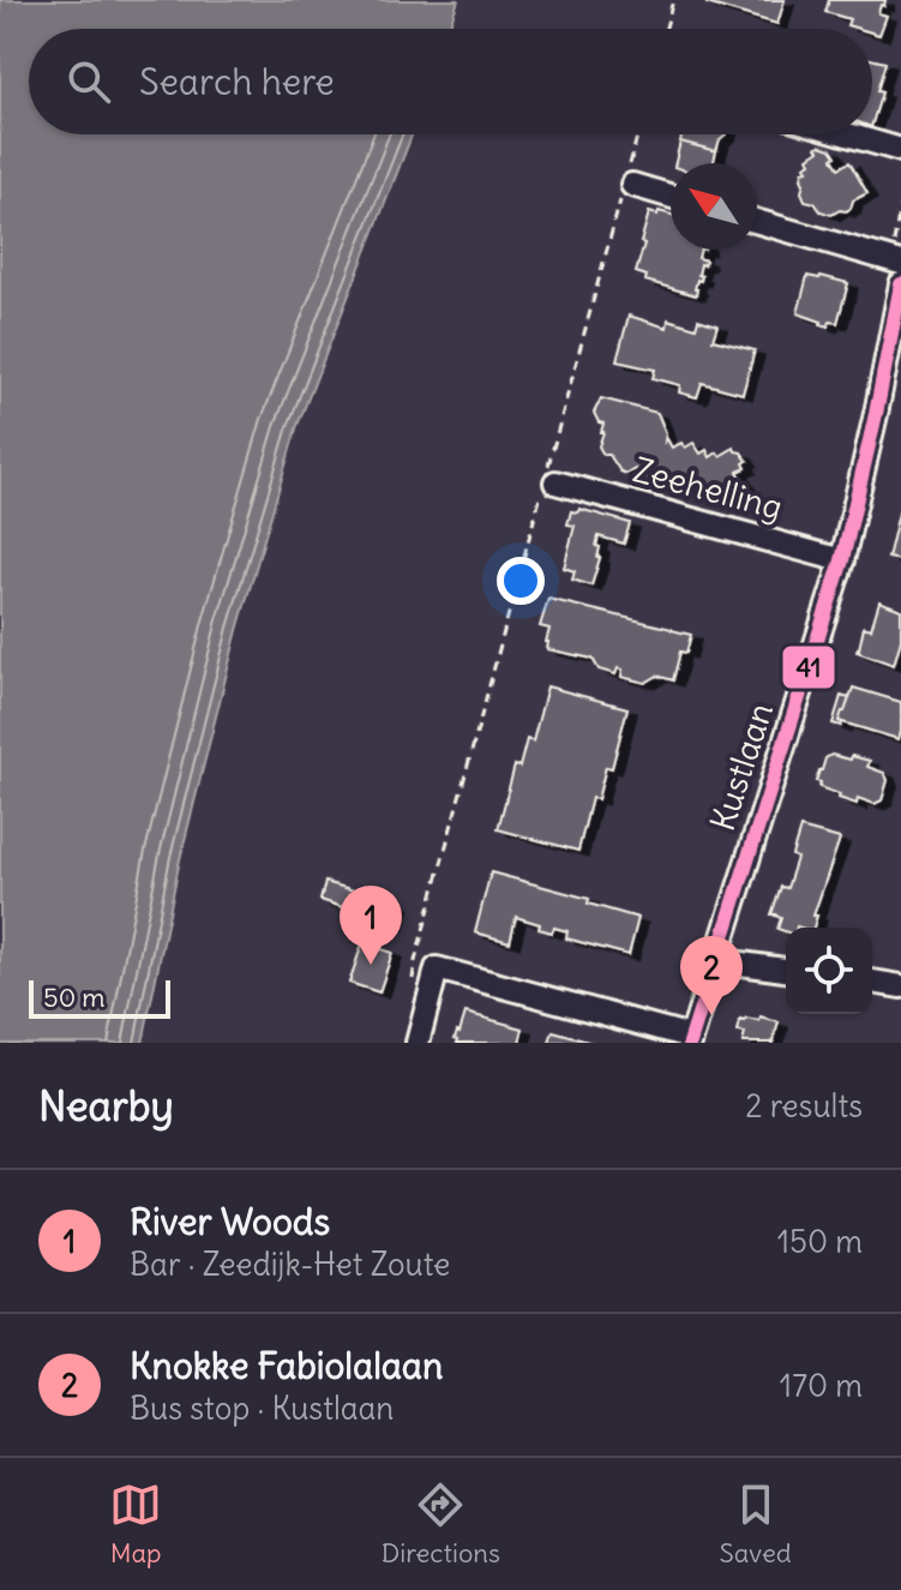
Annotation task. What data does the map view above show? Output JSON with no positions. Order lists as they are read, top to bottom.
{
  "streets": {
    "street": ["Zeehelling", "Kustlaan"]
  },
  "crossings": [
    ["Zeehelling", "Kustlaan"]
  ],
  "lines": ["transit line 41"],
  "scale_bar": "50 m",
  "north": "top left",
  "page": {
    "search": "Search here",
    "pins": ["1", "2"],
    "scale": "50 m",
    "heading": ["Nearby", "2 results"],
    "list": [
      {
        "mark": "1",
        "name": "River Woods",
        "note": "Bar · Zeedijk-Het Zoute",
        "value": "150 m"
      },
      {
        "mark": "2",
        "name": "Knokke Fabiolalaan",
        "note": "Bus stop · Kustlaan",
        "value": "170 m"
      }
    ],
    "nav": ["Map", "Directions", "Saved"]
  }
}
